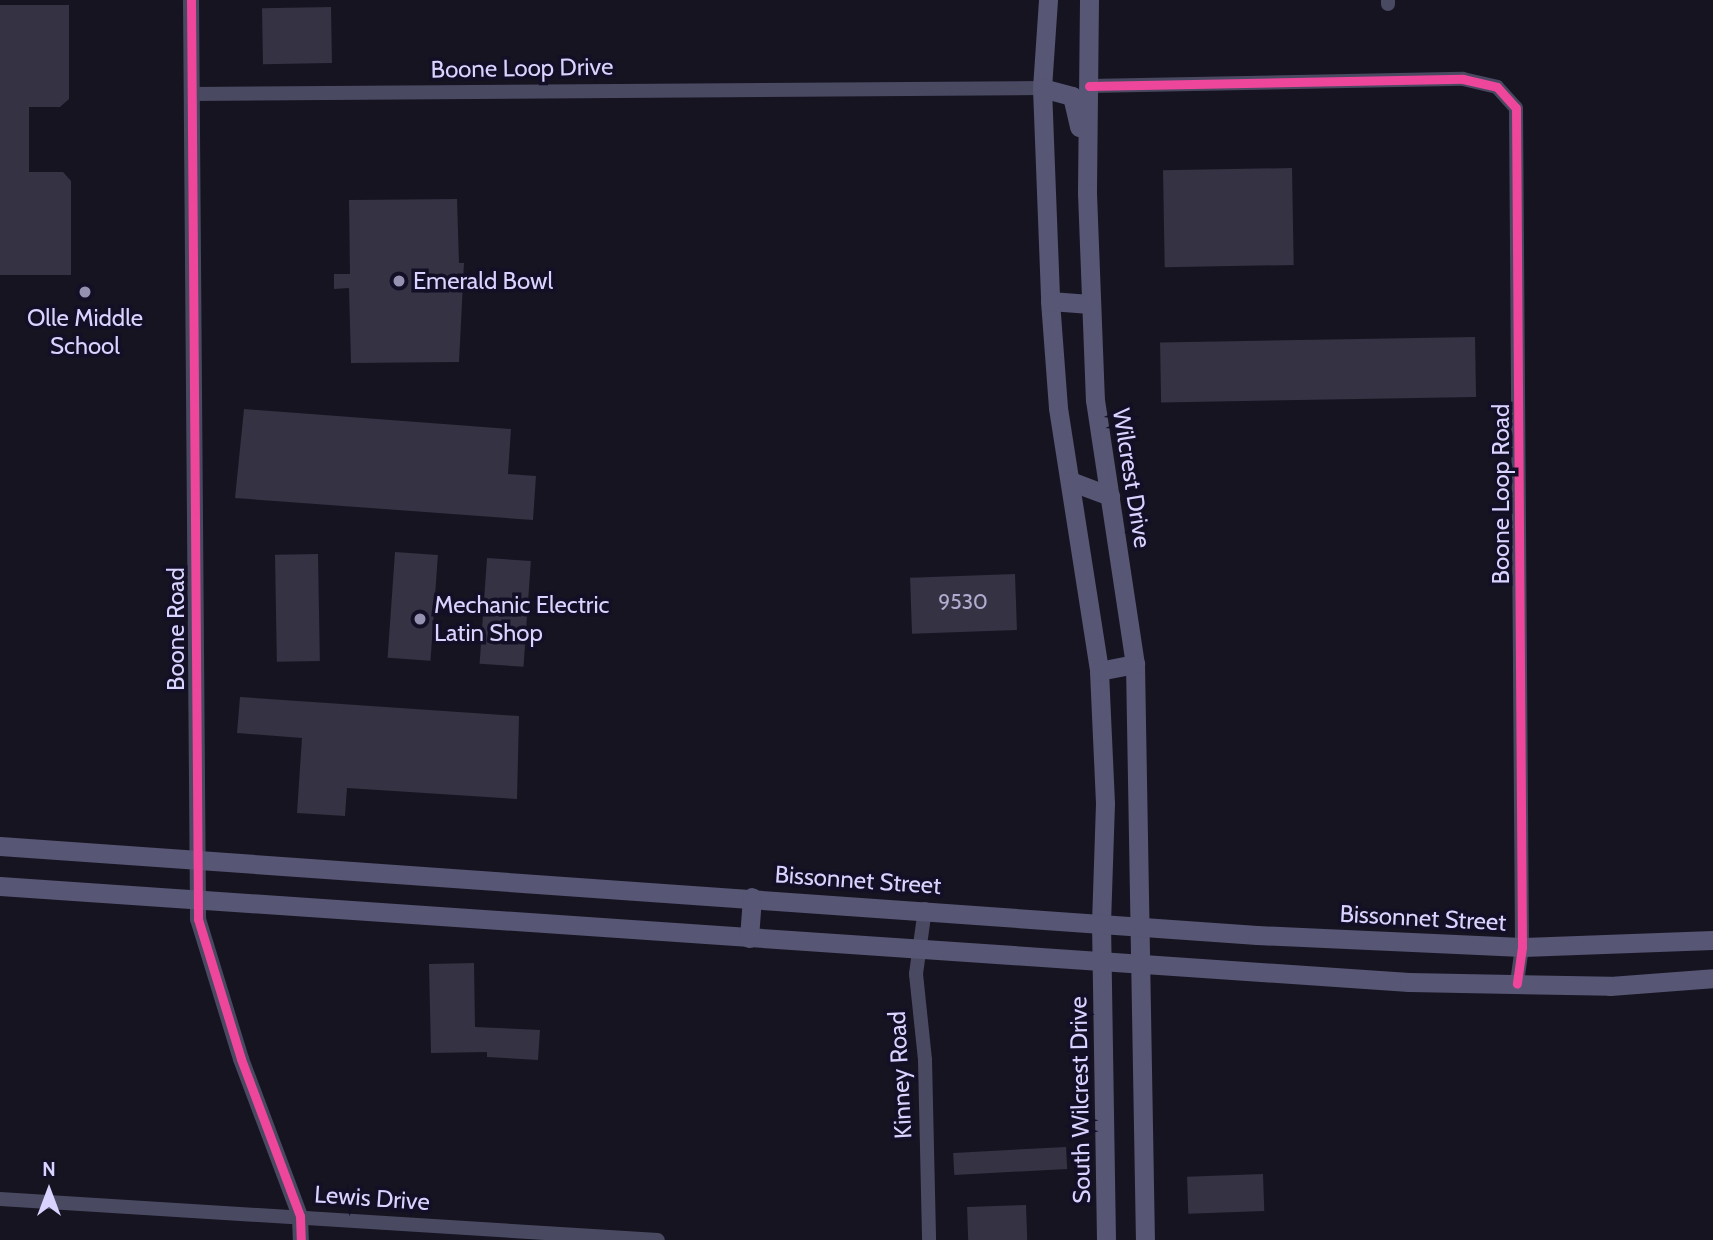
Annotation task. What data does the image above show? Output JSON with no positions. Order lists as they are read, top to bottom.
{
  "streets": {
    "main road": ["Wilcrest Drive", "Bissonnet Street", "South Wilcrest Drive"],
    "street": [
      "Boone Loop Drive",
      "Boone Loop Road",
      "Boone Road",
      "Kinney Road",
      "Lewis Drive"
    ]
  },
  "crossings": [
    ["Boone Loop Drive", "Boone Road"],
    ["Wilcrest Drive", "Boone Loop Road"],
    ["Wilcrest Drive", "Bissonnet Street"],
    ["Boone Loop Road", "Bissonnet Street"],
    ["Boone Road", "Bissonnet Street"],
    ["Boone Road", "Lewis Drive"],
    ["Bissonnet Street", "Kinney Road"]
  ],
  "places": ["Emerald Bowl", "Olle Middle School", "Mechanic Electric Latin Shop"],
  "house_numbers": ["9530"],
  "north": "top"
}
